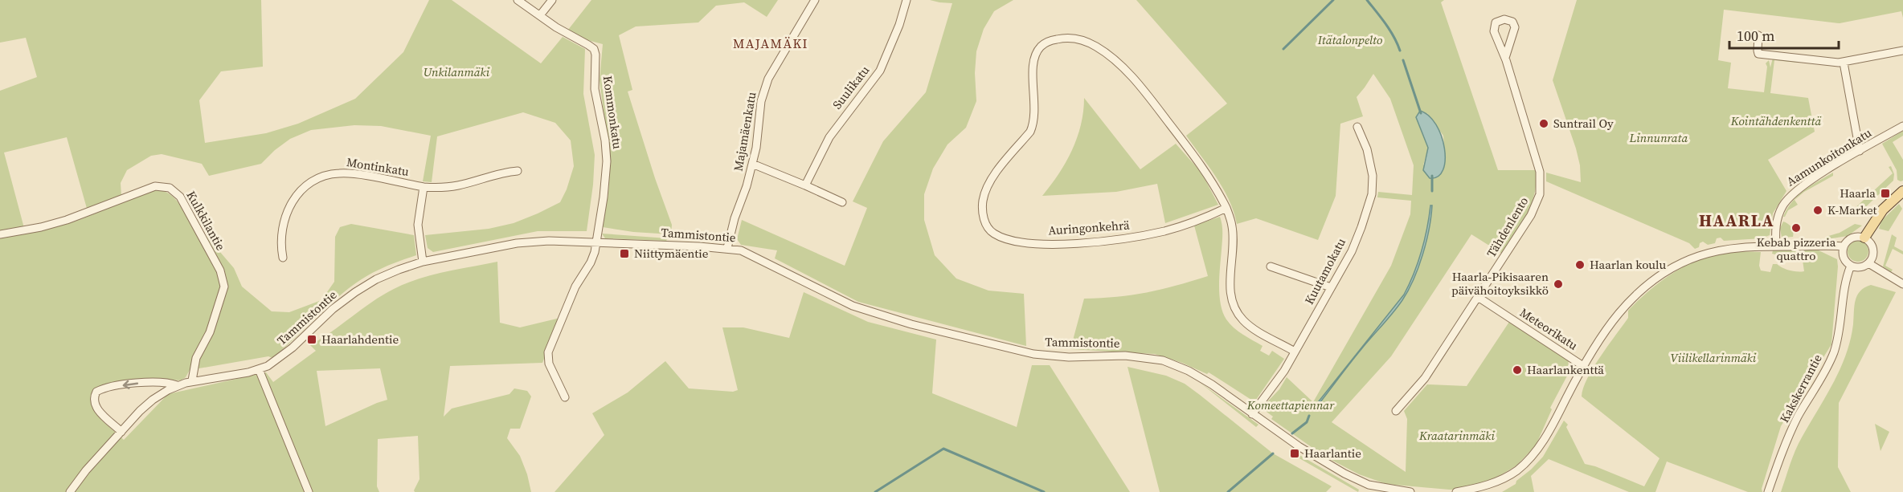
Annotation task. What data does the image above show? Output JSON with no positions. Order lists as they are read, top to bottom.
{
  "streets": {
    "street": [
      "Suulikatu",
      "Kommonkatu",
      "Majamäenkatu",
      "Aamunkoitonkatu",
      "Montinkatu",
      "Kulkkilantie",
      "Tähdenlento",
      "Auringonkehrä",
      "Tammistontie",
      "Kuutamokatu",
      "Meteorikatu",
      "Kakskerrantie"
    ]
  },
  "crossings": [
    ["Kommonkatu", "Tammistontie"],
    ["Majamäenkatu", "Tammistontie"],
    ["Montinkatu", "Tammistontie"],
    ["Kulkkilantie", "Tammistontie"],
    ["Tähdenlento", "Meteorikatu"],
    ["Auringonkehrä", "Kuutamokatu"],
    ["Tammistontie", "Kuutamokatu"]
  ],
  "districts": ["MAJAMÄKI", "HAARLA"],
  "parks": [
    "Itätalonpelto",
    "Unkilanmäki",
    "Kointähdenkenttä",
    "Linnunrata",
    "Viilikellarinmäki",
    "Komeettapiennar",
    "Kraatarinmäki"
  ],
  "places": {
    "other": [
      "Suntrail Oy",
      "K-Market",
      "Kebab pizzeria quattro",
      "Haarlan koulu",
      "Haarla-Pikisaaren päivähoitoyksikkö",
      "Haarlankenttä"
    ],
    "transit": [
      "Haarla",
      "Niittymäentie",
      "Haarlahdentie",
      "Haarlantie"
    ]
  },
  "scale_bar": "100 m"
}
